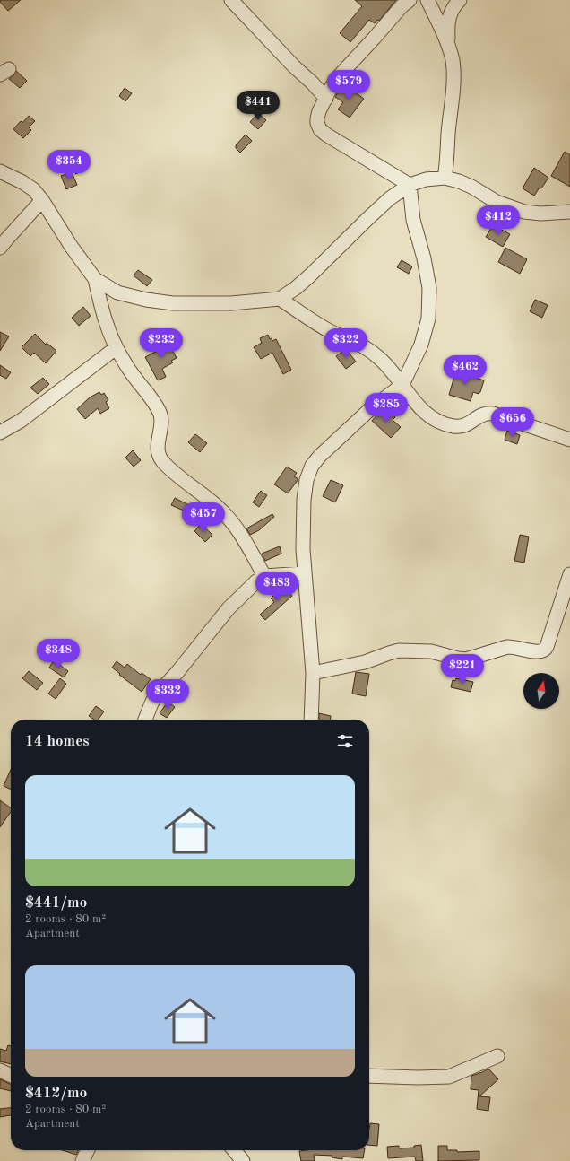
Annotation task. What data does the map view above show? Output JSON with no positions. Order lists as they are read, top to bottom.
{
  "north": "top",
  "page": {
    "price": [
      "$579",
      "$441",
      "$354",
      "$412",
      "$232",
      "$322",
      "$462",
      "$285",
      "$656",
      "$457",
      "$483",
      "$348",
      "$221",
      "$332"
    ],
    "heading": "14 homes",
    "list": [
      {
        "name": "$441/mo",
        "note": "2 rooms · 80 m² · Apartment"
      },
      {
        "name": "$412/mo",
        "note": "2 rooms · 80 m² · Apartment"
      }
    ]
  }
}
